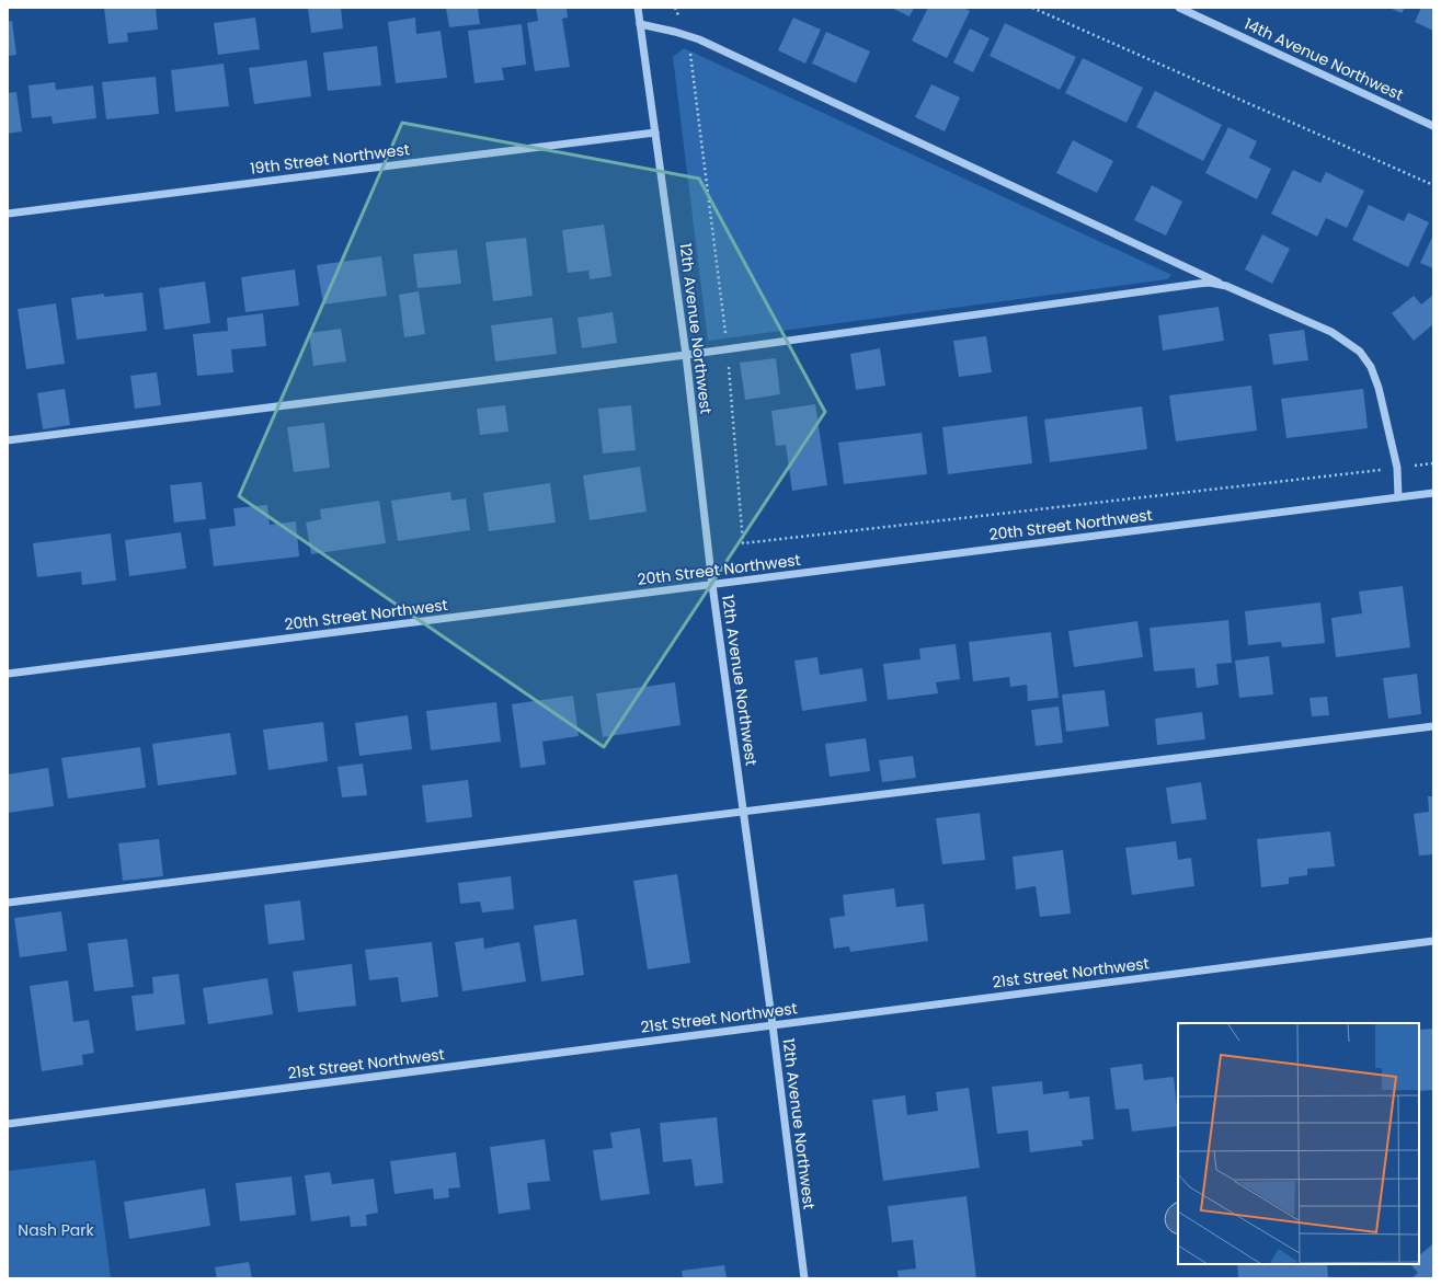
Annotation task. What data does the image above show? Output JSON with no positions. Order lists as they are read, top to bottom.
{
  "streets": {
    "street": [
      "14th Avenue Northwest",
      "19th Street Northwest",
      "12th Avenue Northwest",
      "20th Street Northwest",
      "21st Street Northwest"
    ]
  },
  "crossings": [
    ["19th Street Northwest", "12th Avenue Northwest"],
    ["12th Avenue Northwest", "20th Street Northwest"],
    ["12th Avenue Northwest", "21st Street Northwest"]
  ],
  "parks": ["Nash Park"]
}
